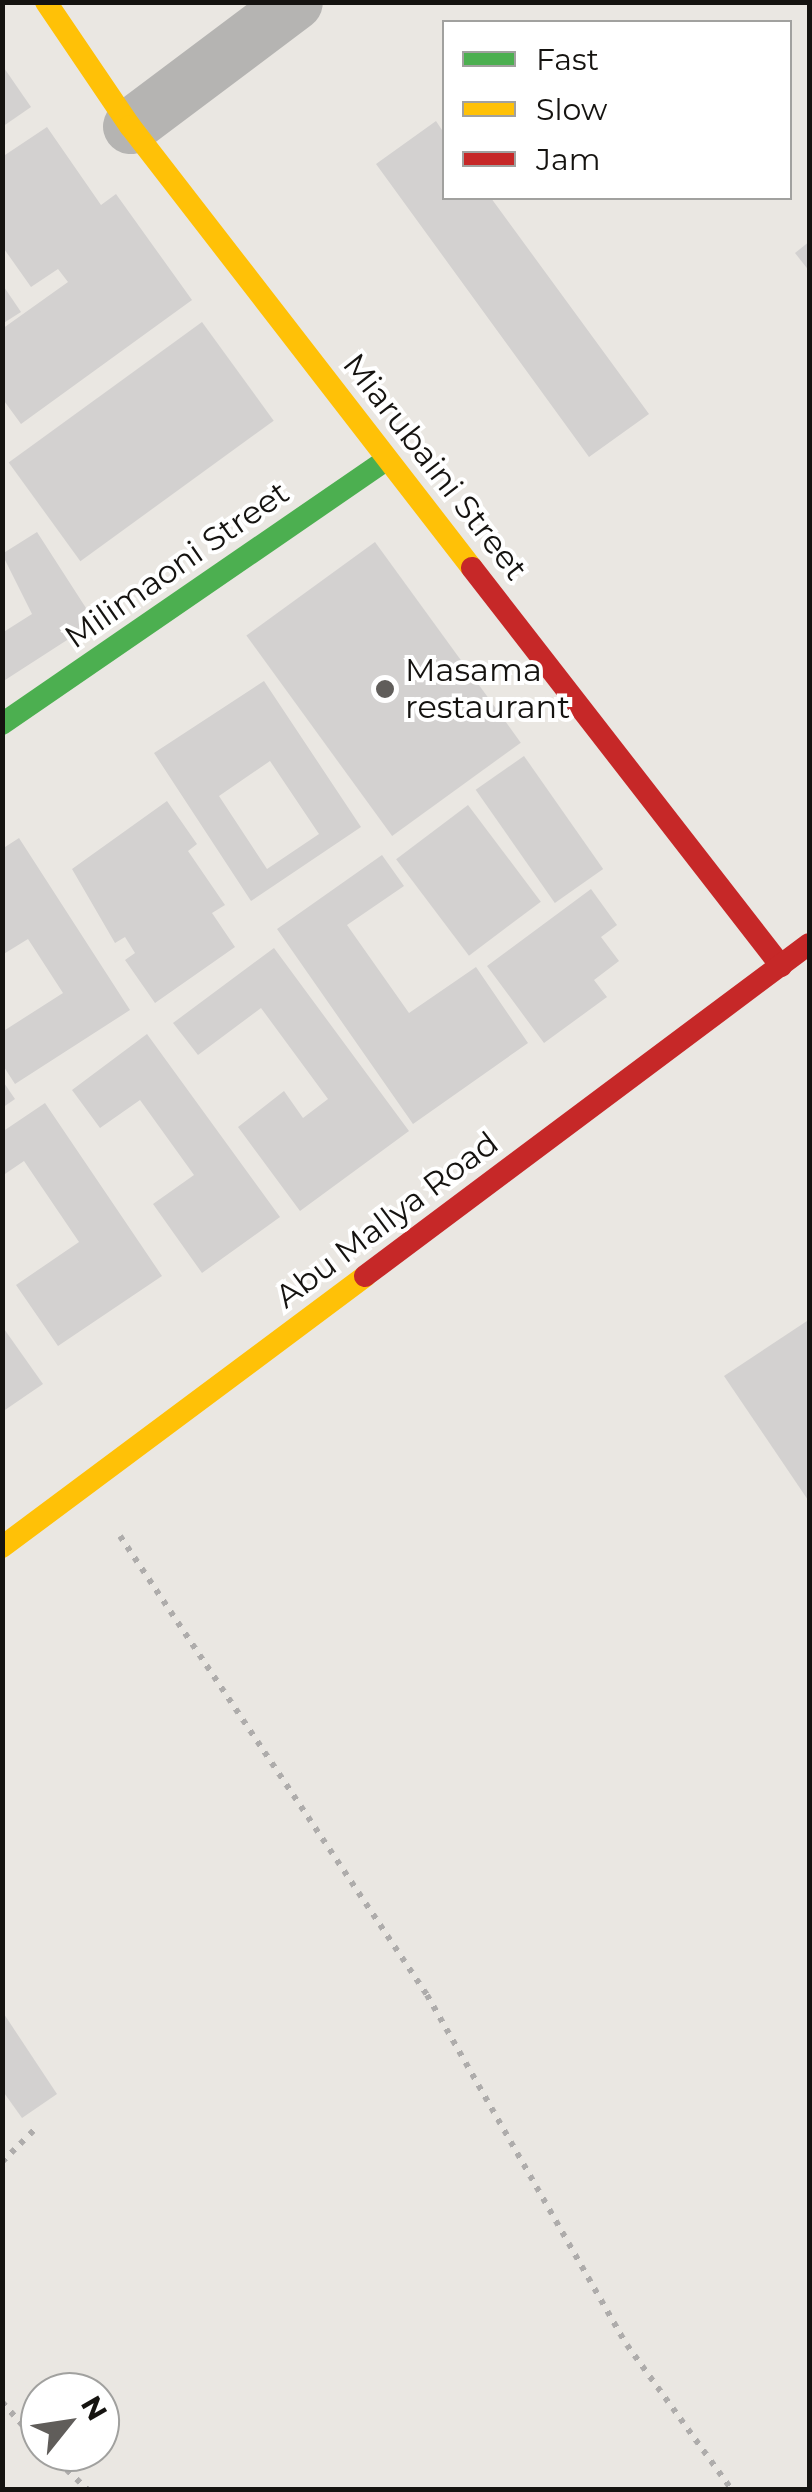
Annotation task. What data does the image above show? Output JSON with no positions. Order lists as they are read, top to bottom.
{
  "streets": {
    "street": ["Miarubaini Street", "Milimaoni Street", "Abu Mallya Road"]
  },
  "crossings": [
    ["Miarubaini Street", "Milimaoni Street"],
    ["Miarubaini Street", "Abu Mallya Road"]
  ],
  "places": ["Masama restaurant"],
  "legend": ["Fast", "Slow", "Jam"],
  "north": "top right"
}
